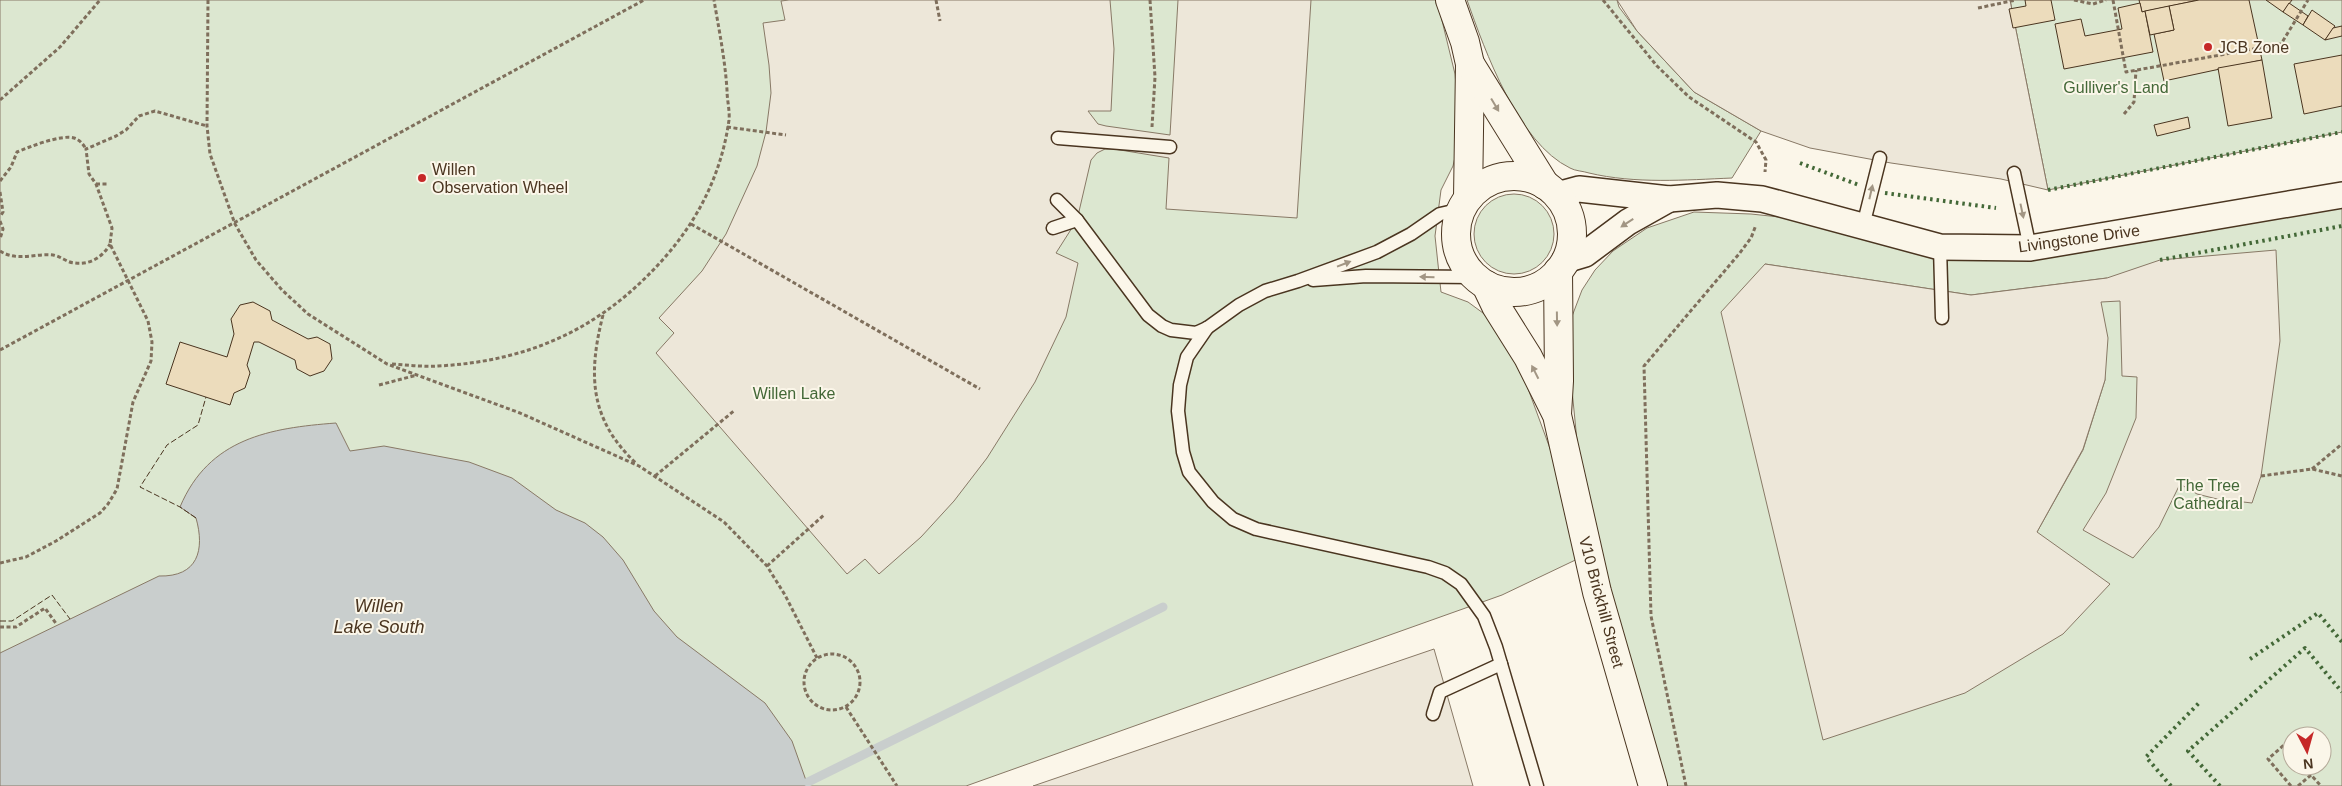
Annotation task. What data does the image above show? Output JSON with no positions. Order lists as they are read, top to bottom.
{
  "streets": {
    "street": ["Livingstone Drive", "V10 Brickhill Street"]
  },
  "crossings": [
    ["Livingstone Drive", "V10 Brickhill Street"]
  ],
  "water": ["Willen Lake South"],
  "parks": ["Gulliver's Land", "Willen Lake", "The Tree Cathedral"],
  "places": ["JCB Zone", "Willen Observation Wheel"],
  "north": "bottom"
}
